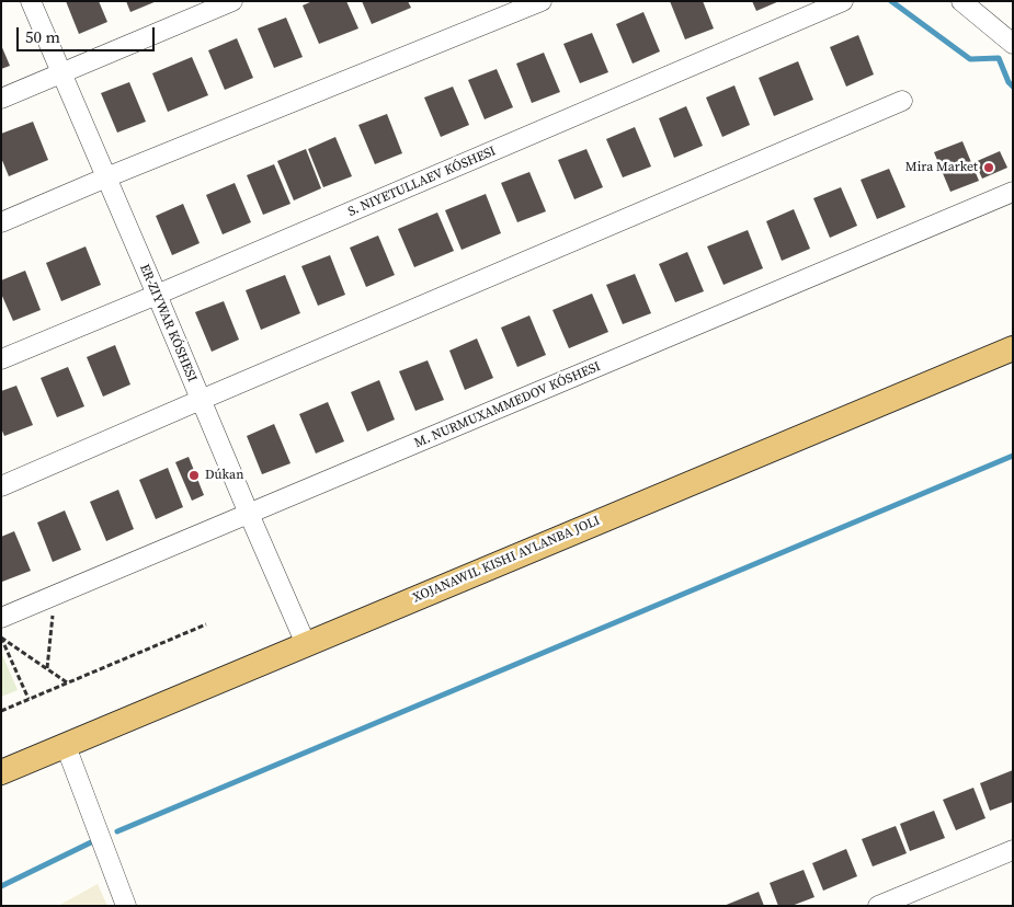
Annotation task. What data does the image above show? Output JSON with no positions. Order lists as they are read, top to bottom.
{
  "streets": {
    "street": ["S. NIYETULLAEV KÓSHESI", "ER-ZIYWAR KÓSHESI", "M. NURMUXAMMEDOV KÓSHESI"]
  },
  "crossings": [
    ["S. NIYETULLAEV KÓSHESI", "ER-ZIYWAR KÓSHESI"],
    ["ER-ZIYWAR KÓSHESI", "M. NURMUXAMMEDOV KÓSHESI"]
  ],
  "places": ["Mira Market", "Dúkan"],
  "scale_bar": "50 m"
}
